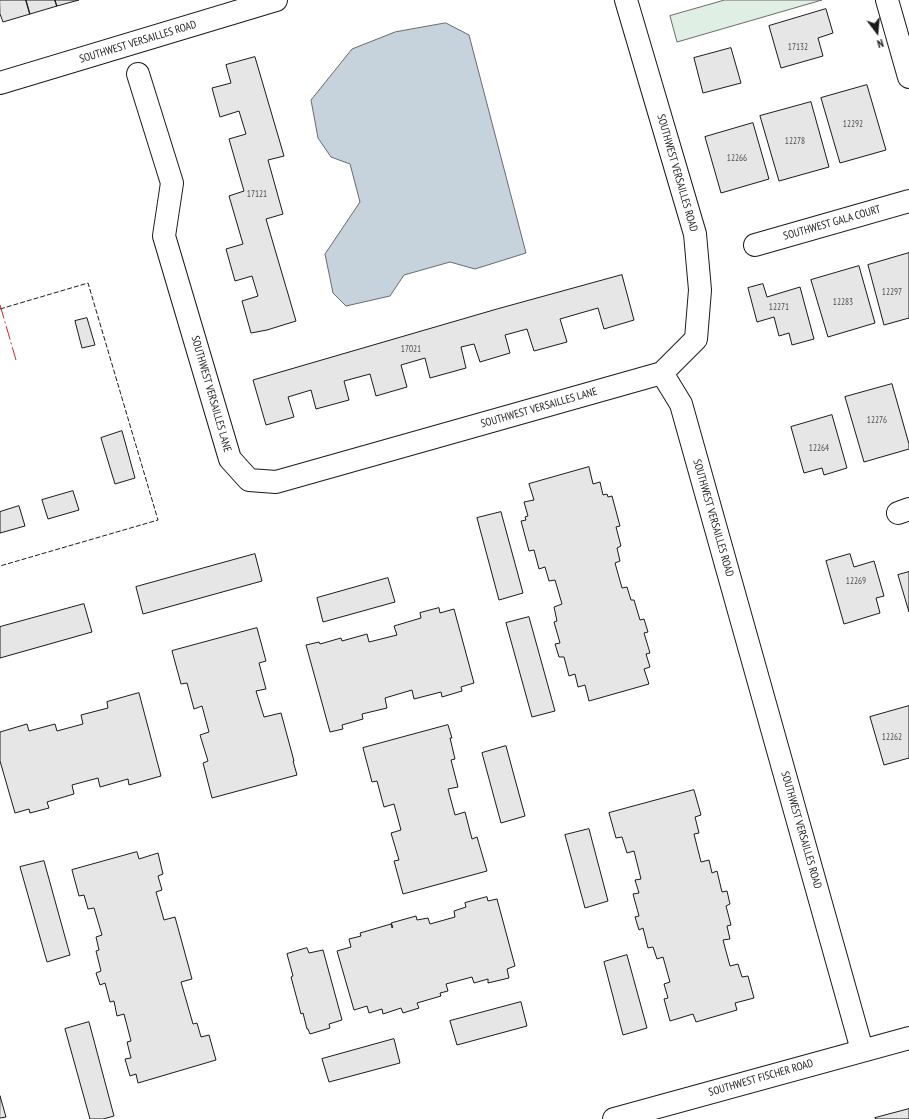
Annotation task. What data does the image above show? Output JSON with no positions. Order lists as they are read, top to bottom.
{
  "streets": {
    "street": [
      "SOUTHWEST VERSAILLES ROAD",
      "SOUTHWEST GALA COURT",
      "SOUTHWEST VERSAILLES LANE",
      "SOUTHWEST FISCHER ROAD"
    ]
  },
  "crossings": [
    ["SOUTHWEST VERSAILLES ROAD", "SOUTHWEST VERSAILLES LANE"],
    ["SOUTHWEST VERSAILLES ROAD", "SOUTHWEST FISCHER ROAD"]
  ],
  "house_numbers": [
    "17132",
    "12292",
    "12278",
    "12266",
    "17121",
    "12297",
    "12283",
    "12271",
    "17021",
    "12276",
    "12264",
    "12269",
    "12262"
  ],
  "north": "bottom"
}
